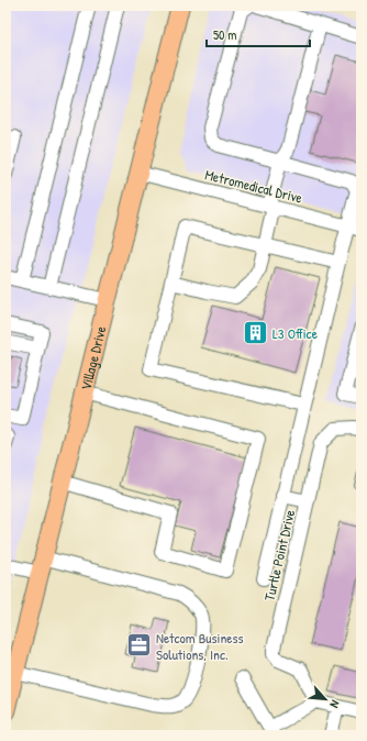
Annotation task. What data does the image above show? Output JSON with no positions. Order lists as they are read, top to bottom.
{
  "streets": {
    "main road": ["Village Drive"],
    "street": ["Metromedical Drive", "Turtle Point Drive"]
  },
  "crossings": [
    ["Metromedical Drive", "Village Drive"]
  ],
  "places": {
    "building": ["L3 Office"],
    "office": ["Netcom Business Solutions, Inc."]
  },
  "scale_bar": "50 m",
  "north": "bottom right"
}
